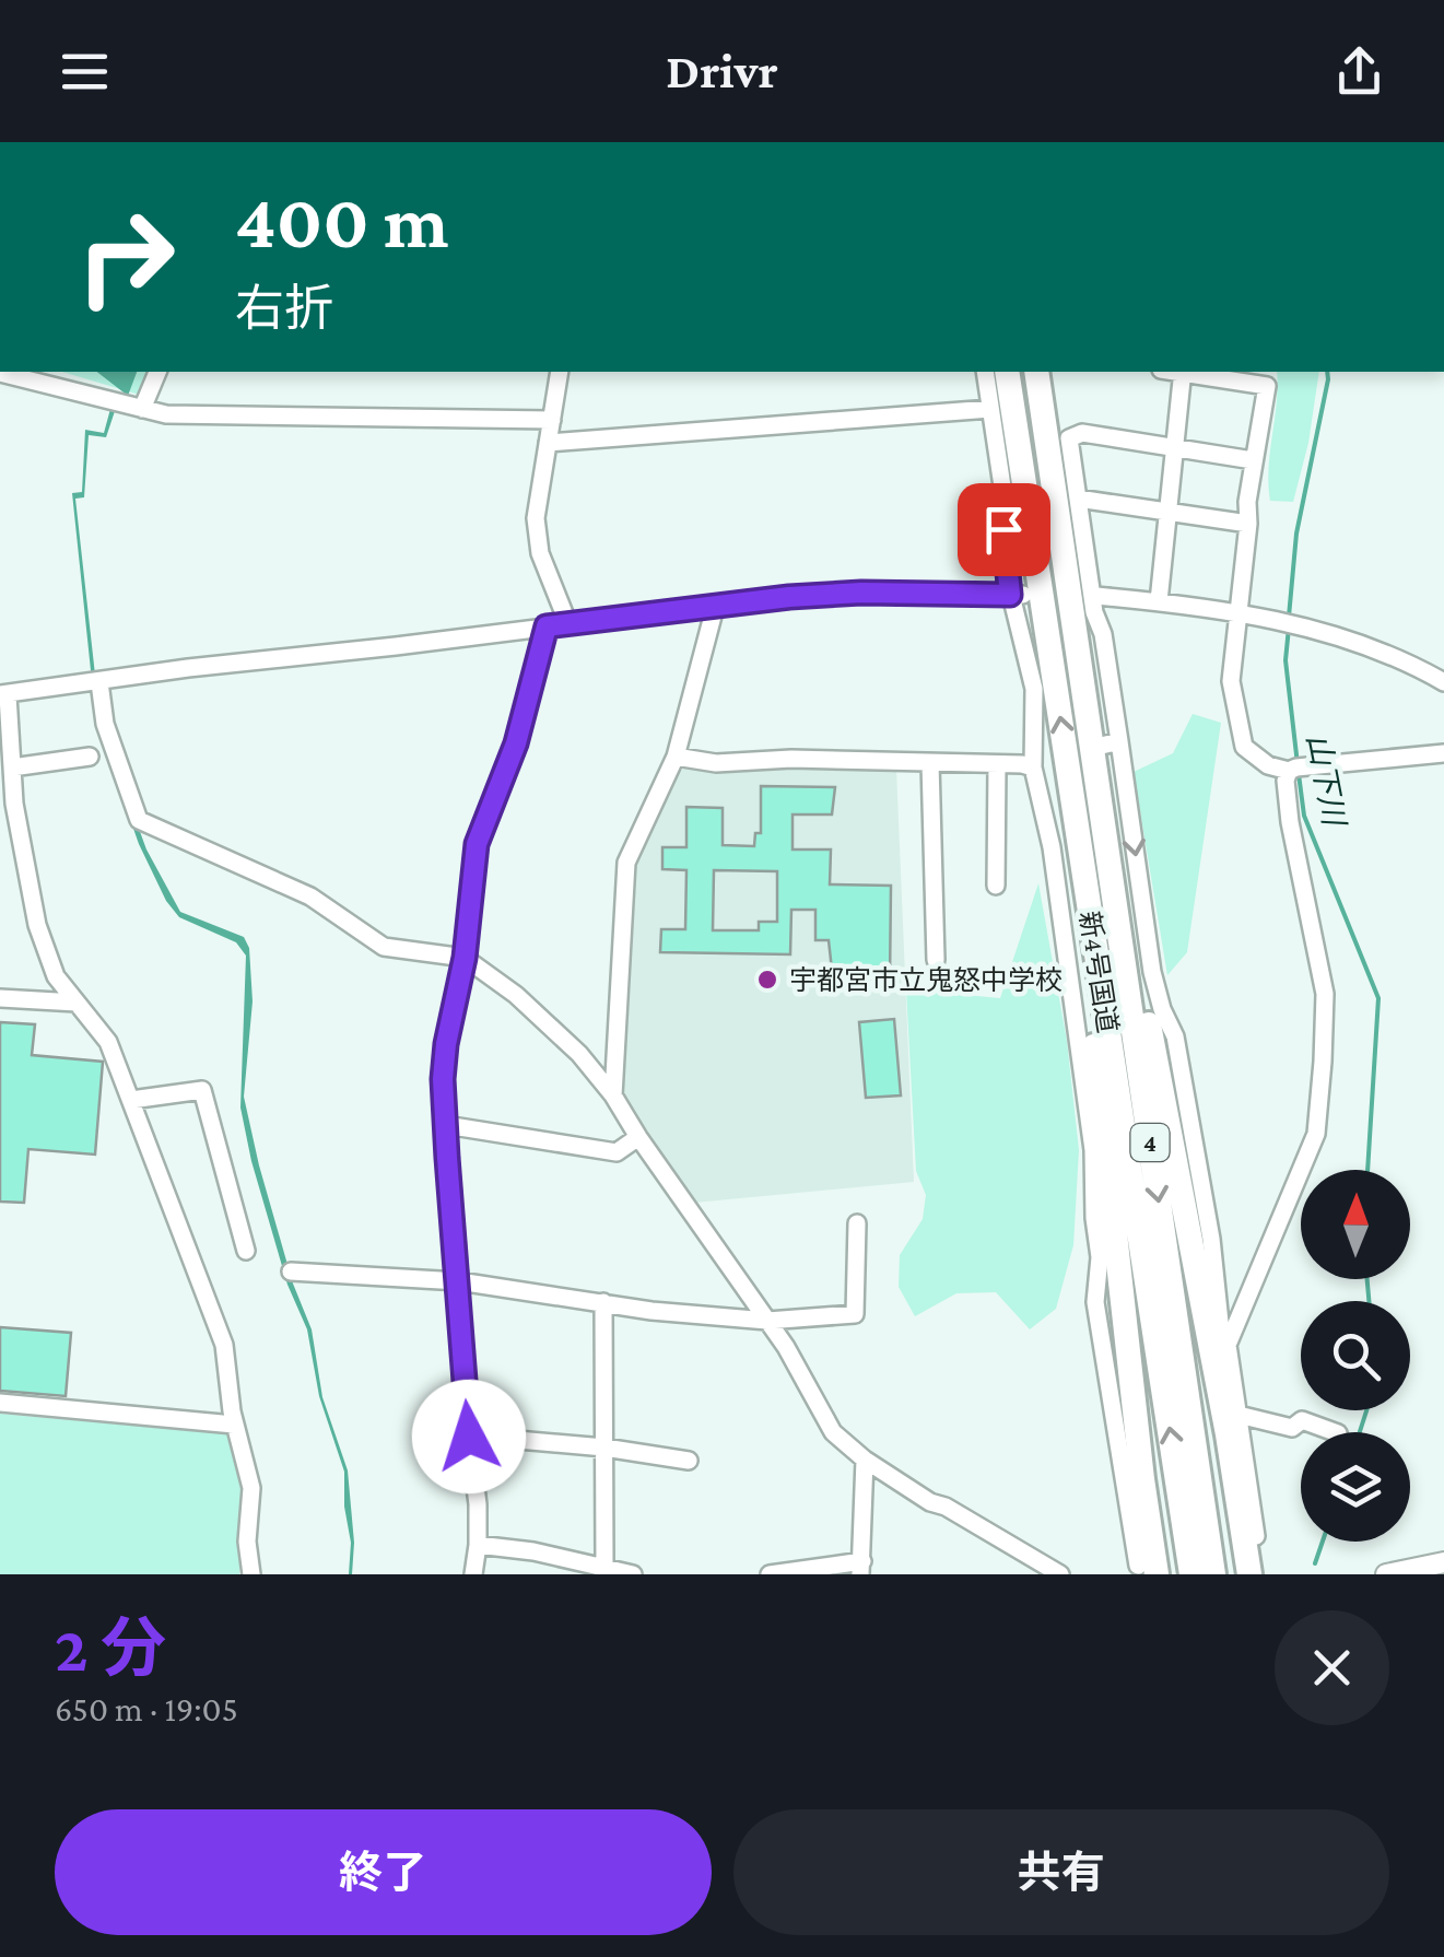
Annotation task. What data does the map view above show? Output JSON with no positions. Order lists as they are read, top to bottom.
{
  "streets": {
    "highway": ["新4号国道", "4"]
  },
  "water": ["山下川"],
  "places": ["宇都宮市立鬼怒中学校"],
  "north": "top",
  "page": {
    "header": "Drivr",
    "turn": ["400 m", "右折"],
    "heading": ["2 分", "650 m · 19:05"],
    "buttons": ["終了", "共有"]
  }
}
